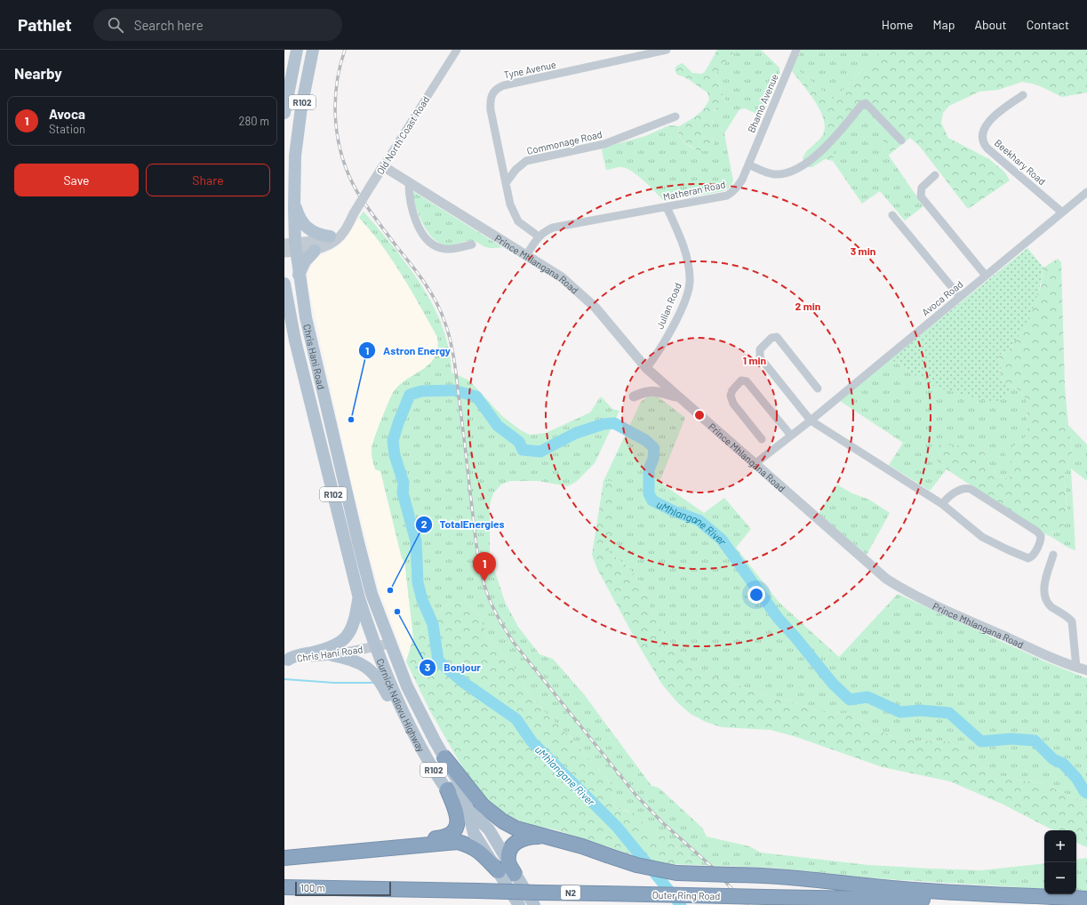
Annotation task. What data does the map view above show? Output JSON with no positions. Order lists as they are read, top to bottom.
{
  "streets": {
    "highway": ["N2", "Outer Ring Road"],
    "main road": ["R102", "Chris Hani Road", "Curnick Ndlovu Highway"],
    "street": [
      "Tyne Avenue",
      "Bhamo Avenue",
      "Old North Coast Road",
      "Commonage Road",
      "Beekhary Road",
      "Matheran Road",
      "Prince Mhlangana Road",
      "Avoca Road",
      "Julian Road"
    ]
  },
  "crossings": [
    ["Tyne Avenue", "Commonage Road"],
    ["Tyne Avenue", "Matheran Road"],
    ["Bhamo Avenue", "Matheran Road"],
    ["Old North Coast Road", "Prince Mhlangana Road"],
    ["Old North Coast Road", "Chris Hani Road"],
    ["Beekhary Road", "Avoca Road"],
    ["Matheran Road", "Prince Mhlangana Road"],
    ["Matheran Road", "Julian Road"],
    ["Prince Mhlangana Road", "Avoca Road"],
    ["Prince Mhlangana Road", "Julian Road"],
    ["Chris Hani Road", "Curnick Ndlovu Highway"],
    ["Curnick Ndlovu Highway", "Outer Ring Road"]
  ],
  "water": ["uMhlangane River"],
  "places": ["Astron Energy", "TotalEnergies", "Bonjour"],
  "scale_bar": "100 m",
  "page": {
    "header": "Pathlet",
    "search": "Search here",
    "nav": [
      "Home",
      "Map",
      "About",
      "Contact"
    ],
    "heading": "Nearby",
    "list": [
      {
        "mark": "1",
        "name": "Avoca",
        "note": "Station",
        "value": "280 m"
      }
    ],
    "buttons": ["Save", "Share"],
    "pins": "1",
    "map_buttons": ["+", "−"],
    "scale": "100 m"
  },
  "rings": ["3 min", "2 min", "1 min"]
}
